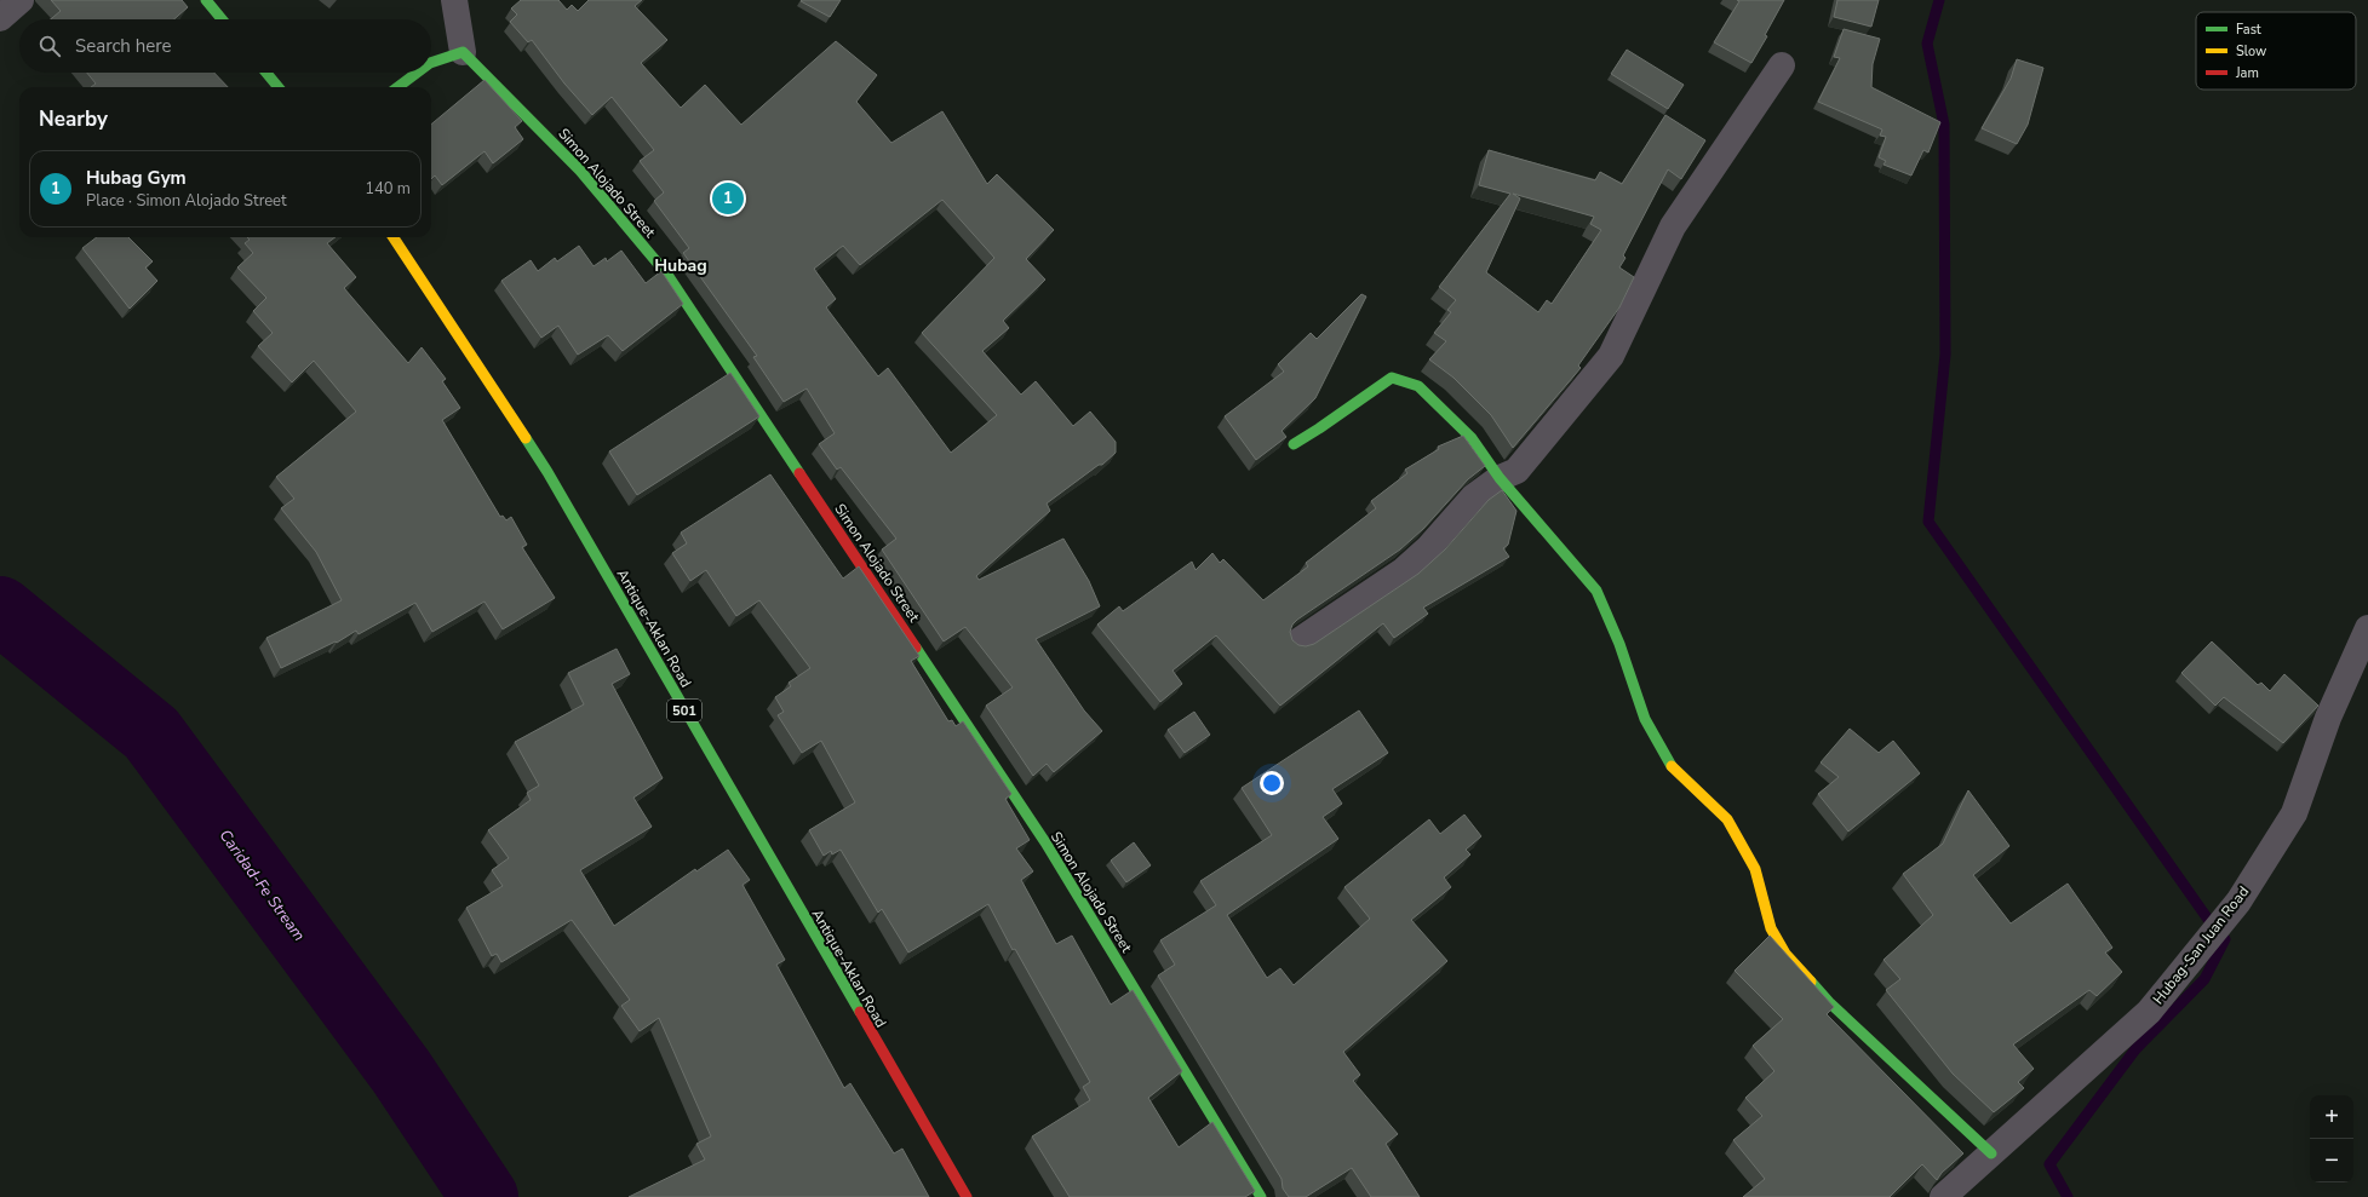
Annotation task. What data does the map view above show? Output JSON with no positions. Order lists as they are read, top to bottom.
{
  "streets": {
    "street": [
      "Simon Alojado Street",
      "Antique-Aklan Road",
      "501",
      "Hubag-San Juan Road"
    ]
  },
  "districts": ["Hubag"],
  "water": ["Caridad-Fe Stream"],
  "legend": ["Fast", "Slow", "Jam"],
  "page": {
    "search": "Search here",
    "heading": "Nearby",
    "list": [
      {
        "mark": "1",
        "name": "Hubag Gym",
        "note": "Place · Simon Alojado Street",
        "value": "140 m"
      }
    ],
    "pins": "1",
    "map_buttons": ["+", "−"]
  }
}
